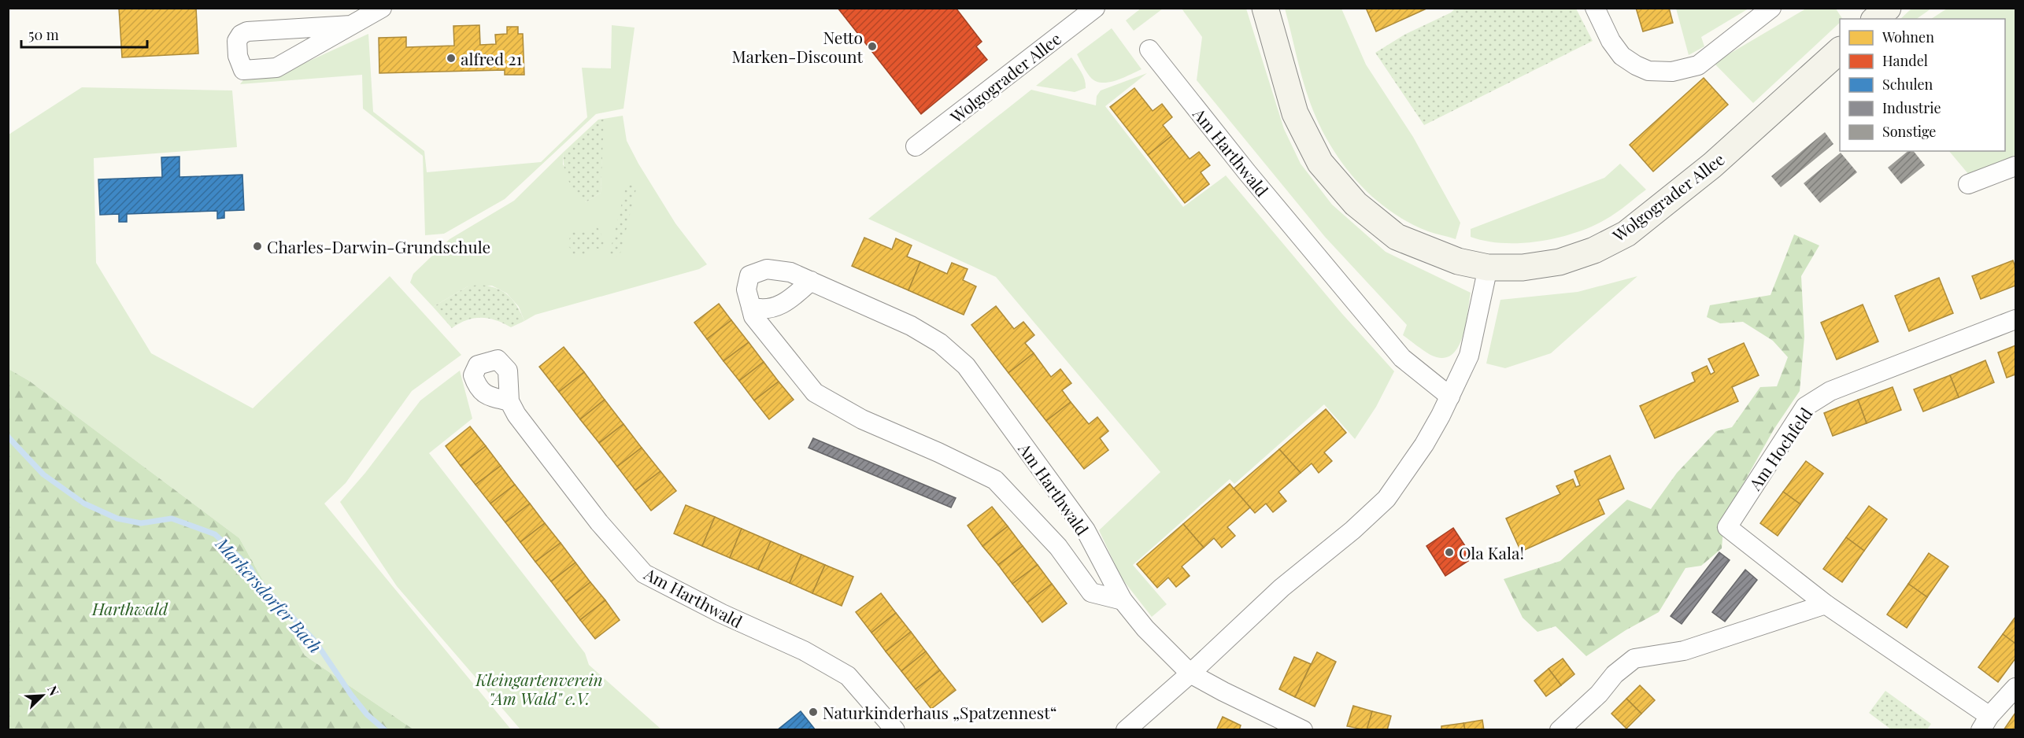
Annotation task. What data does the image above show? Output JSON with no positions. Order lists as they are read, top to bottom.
{
  "streets": {
    "main road": ["Wolgograder Allee"],
    "street": ["Am Harthwald", "Am Hochfeld"]
  },
  "water": ["Markersdorfer Bach"],
  "parks": ["Harthwald", "Kleingartenverein \"Am Wald\" e.V."],
  "places": [
    "Netto Marken-Discount",
    "alfred 21",
    "Charles-Darwin-Grundschule",
    "Ola Kala!",
    "Naturkinderhaus „Spatzennest“"
  ],
  "legend": [
    "Wohnen",
    "Handel",
    "Schulen",
    "Industrie",
    "Sonstige"
  ],
  "scale_bar": "50 m",
  "north": "top right"
}
